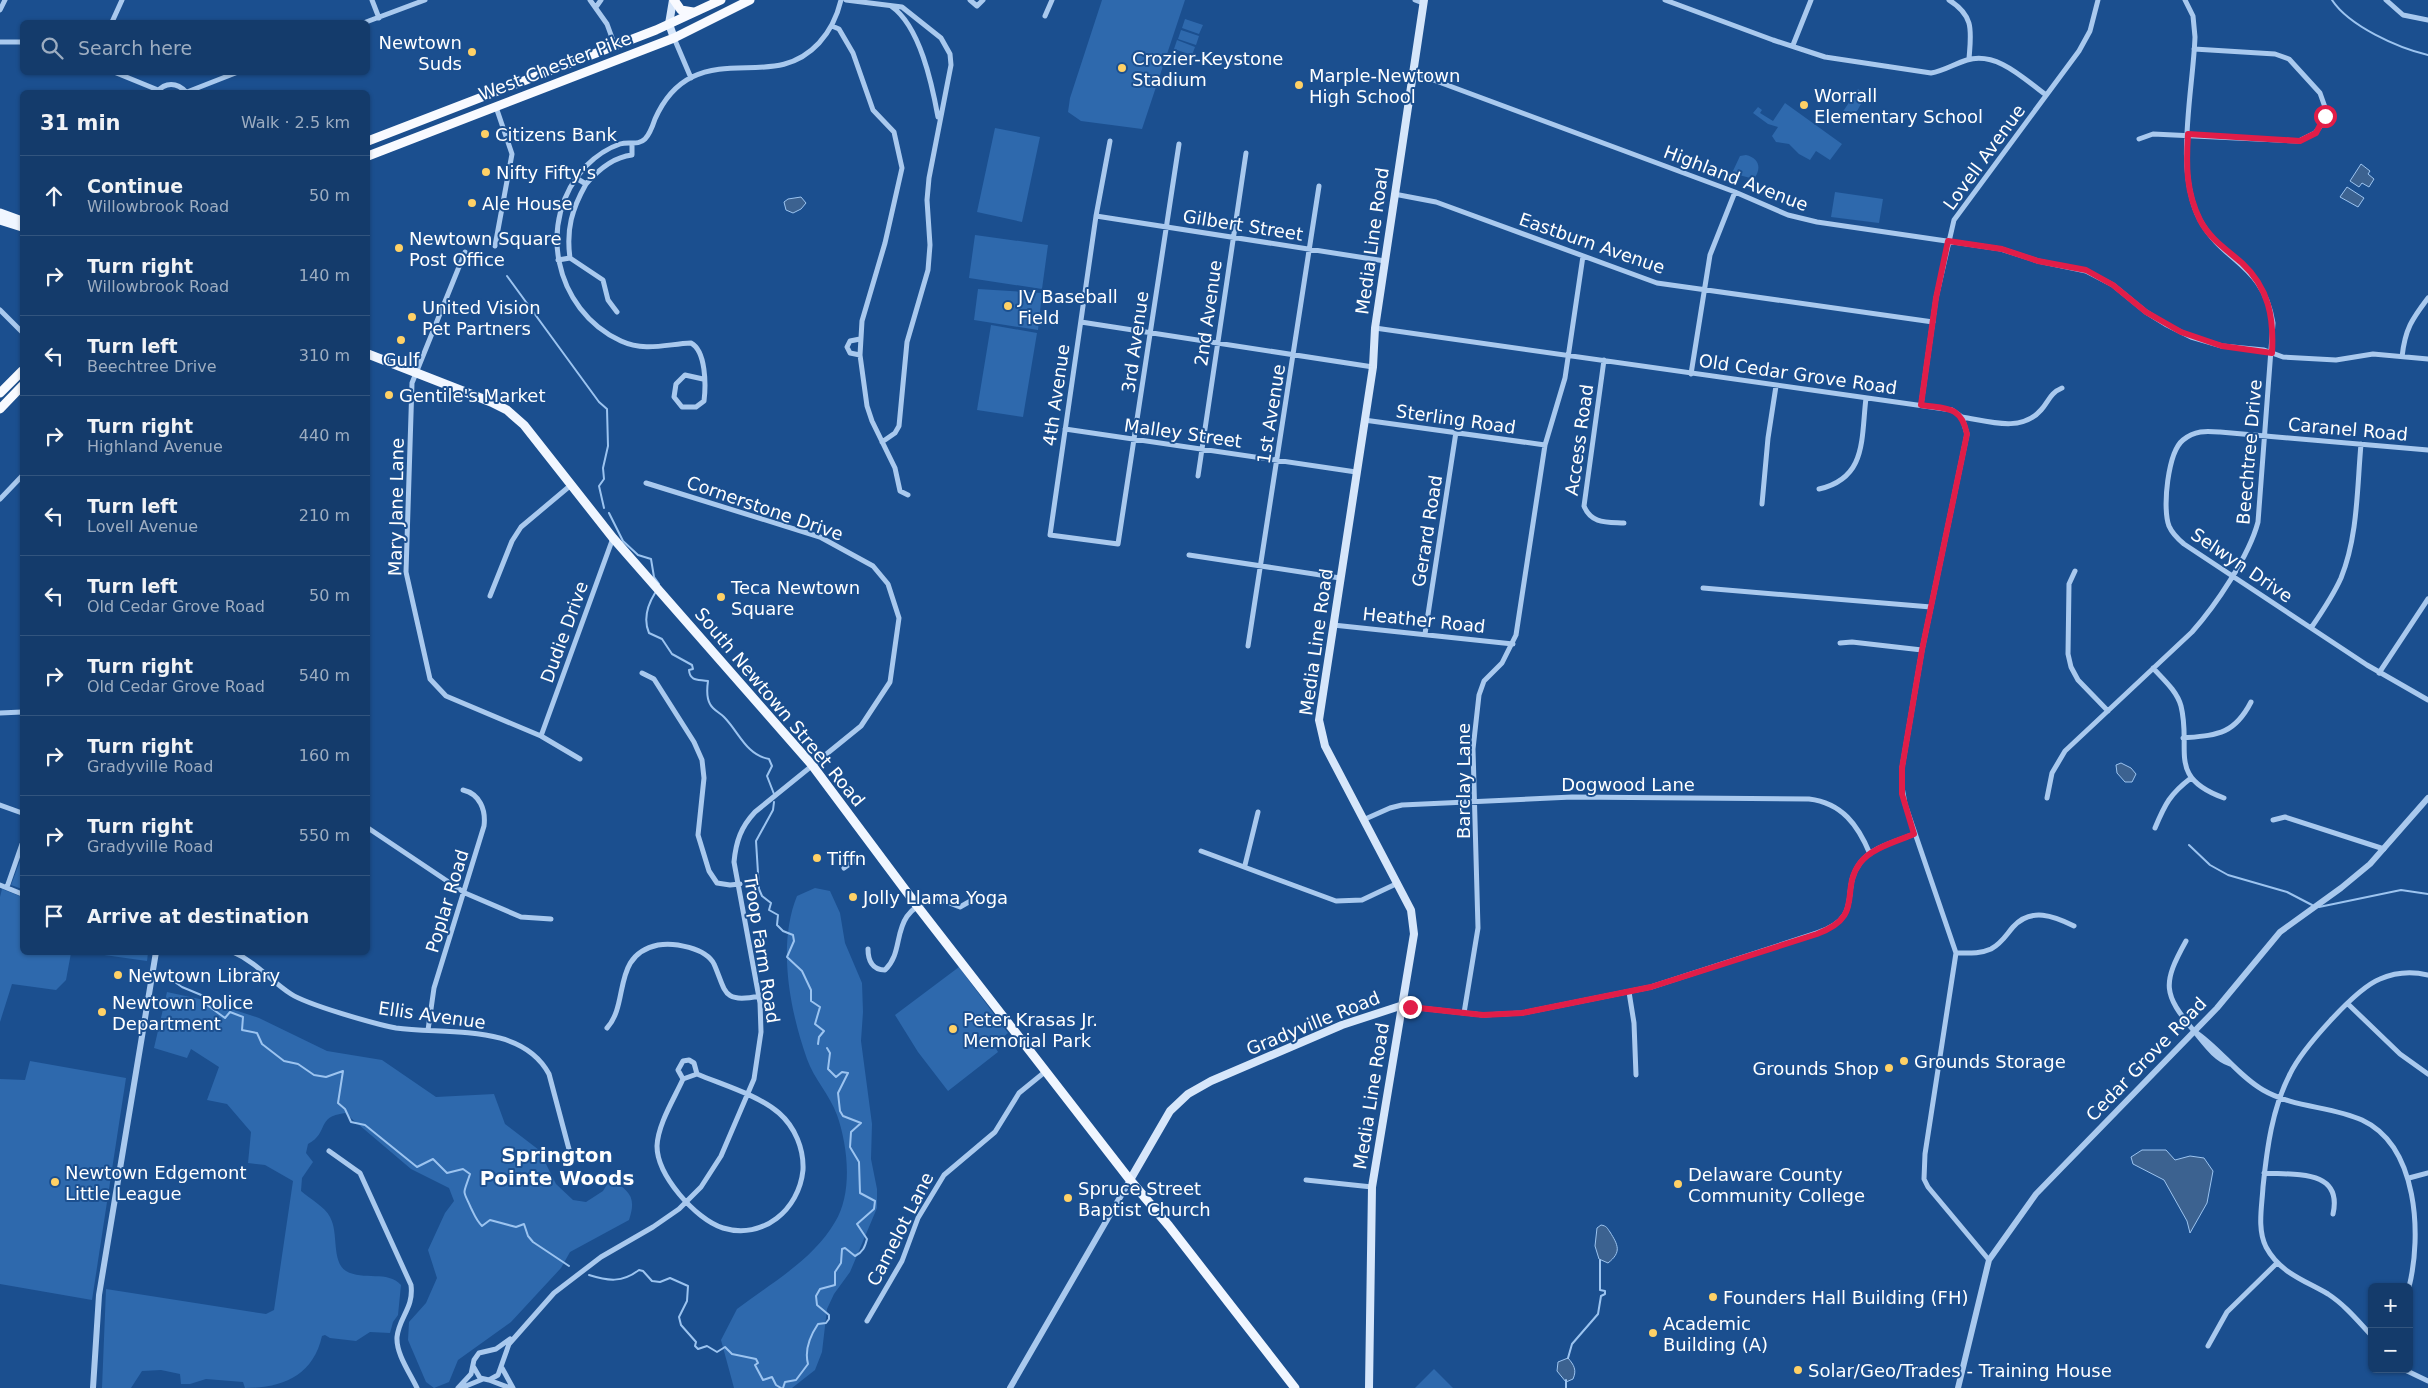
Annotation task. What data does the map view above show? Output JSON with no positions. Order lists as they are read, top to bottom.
{
  "streets": {
    "highway": ["West Chester Pike"],
    "main road": ["Media Line Road", "South Newtown Street Road", "Gradyville Road"],
    "street": [
      "Lovell Avenue",
      "Highland Avenue",
      "Gilbert Street",
      "Eastburn Avenue",
      "2nd Avenue",
      "3rd Avenue",
      "Old Cedar Grove Road",
      "4th Avenue",
      "1st Avenue",
      "Sterling Road",
      "Caranel Road",
      "Malley Street",
      "Access Road",
      "Beechtree Drive",
      "Mary Jane Lane",
      "Cornerstone Drive",
      "Gerard Road",
      "Selwyn Drive",
      "Heather Road",
      "Dudie Drive",
      "Barclay Lane",
      "Dogwood Lane",
      "Poplar Road",
      "Troop Farm Road",
      "Ellis Avenue",
      "Cedar Grove Road",
      "Camelot Lane"
    ]
  },
  "crossings": [
    ["Lovell Avenue", "Highland Avenue"],
    ["Lovell Avenue", "Eastburn Avenue"],
    ["Lovell Avenue", "Old Cedar Grove Road"],
    ["Highland Avenue", "Media Line Road"],
    ["Highland Avenue", "Beechtree Drive"],
    ["Gilbert Street", "Media Line Road"],
    ["Gilbert Street", "2nd Avenue"],
    ["Gilbert Street", "3rd Avenue"],
    ["Gilbert Street", "4th Avenue"],
    ["Gilbert Street", "1st Avenue"],
    ["Media Line Road", "Eastburn Avenue"],
    ["Media Line Road", "Old Cedar Grove Road"],
    ["Media Line Road", "Sterling Road"],
    ["Media Line Road", "Malley Street"],
    ["Media Line Road", "Heather Road"],
    ["Media Line Road", "Dogwood Lane"],
    ["Media Line Road", "Gradyville Road"],
    ["Eastburn Avenue", "Barclay Lane"],
    ["2nd Avenue", "Malley Street"],
    ["3rd Avenue", "4th Avenue"],
    ["3rd Avenue", "Malley Street"],
    ["Old Cedar Grove Road", "Access Road"],
    ["Old Cedar Grove Road", "Barclay Lane"],
    ["4th Avenue", "Malley Street"],
    ["1st Avenue", "Malley Street"],
    ["Sterling Road", "Gerard Road"],
    ["Sterling Road", "Barclay Lane"],
    ["Caranel Road", "Beechtree Drive"],
    ["Caranel Road", "Selwyn Drive"],
    ["Beechtree Drive", "Selwyn Drive"],
    ["Mary Jane Lane", "Dudie Drive"],
    ["Mary Jane Lane", "South Newtown Street Road"],
    ["Cornerstone Drive", "South Newtown Street Road"],
    ["Cornerstone Drive", "Troop Farm Road"],
    ["Gerard Road", "Heather Road"],
    ["Heather Road", "Barclay Lane"],
    ["Dudie Drive", "South Newtown Street Road"],
    ["South Newtown Street Road", "Troop Farm Road"],
    ["South Newtown Street Road", "Gradyville Road"],
    ["South Newtown Street Road", "Camelot Lane"],
    ["Barclay Lane", "Dogwood Lane"],
    ["Barclay Lane", "Gradyville Road"],
    ["Dogwood Lane", "Gradyville Road"],
    ["Poplar Road", "Ellis Avenue"]
  ],
  "districts": ["Springton Pointe Woods"],
  "places": [
    "Newtown Suds",
    "Crozier-Keystone Stadium",
    "Marple-Newtown High School",
    "Worrall Elementary School",
    "Citizens Bank",
    "Nifty Fifty's",
    "Ale House",
    "Newtown Square Post Office",
    "JV Baseball Field",
    "United Vision Pet Partners",
    "Gulf",
    "Gentile's Market",
    "Teca Newtown Square",
    "Tiffn",
    "Jolly Llama Yoga",
    "Newtown Library",
    "Newtown Police Department",
    "Peter Krasas Jr. Memorial Park",
    "Grounds Storage",
    "Grounds Shop",
    "Newtown Edgemont Little League",
    "Delaware County Community College",
    "Spruce Street Baptist Church",
    "Founders Hall Building (FH)",
    "Academic Building (A)",
    "Solar/Geo/Trades - Training House"
  ],
  "page": {
    "search": "Search here",
    "heading": ["31 min", "Walk · 2.5 km"],
    "list": [
      ["Continue", "Willowbrook Road", "50 m"],
      ["Turn right", "Willowbrook Road", "140 m"],
      ["Turn left", "Beechtree Drive", "310 m"],
      ["Turn right", "Highland Avenue", "440 m"],
      ["Turn left", "Lovell Avenue", "210 m"],
      ["Turn left", "Old Cedar Grove Road", "50 m"],
      ["Turn right", "Old Cedar Grove Road", "540 m"],
      ["Turn right", "Gradyville Road", "160 m"],
      ["Turn right", "Gradyville Road", "550 m"],
      "Arrive at destination"
    ],
    "map_buttons": ["+", "−"]
  }
}
